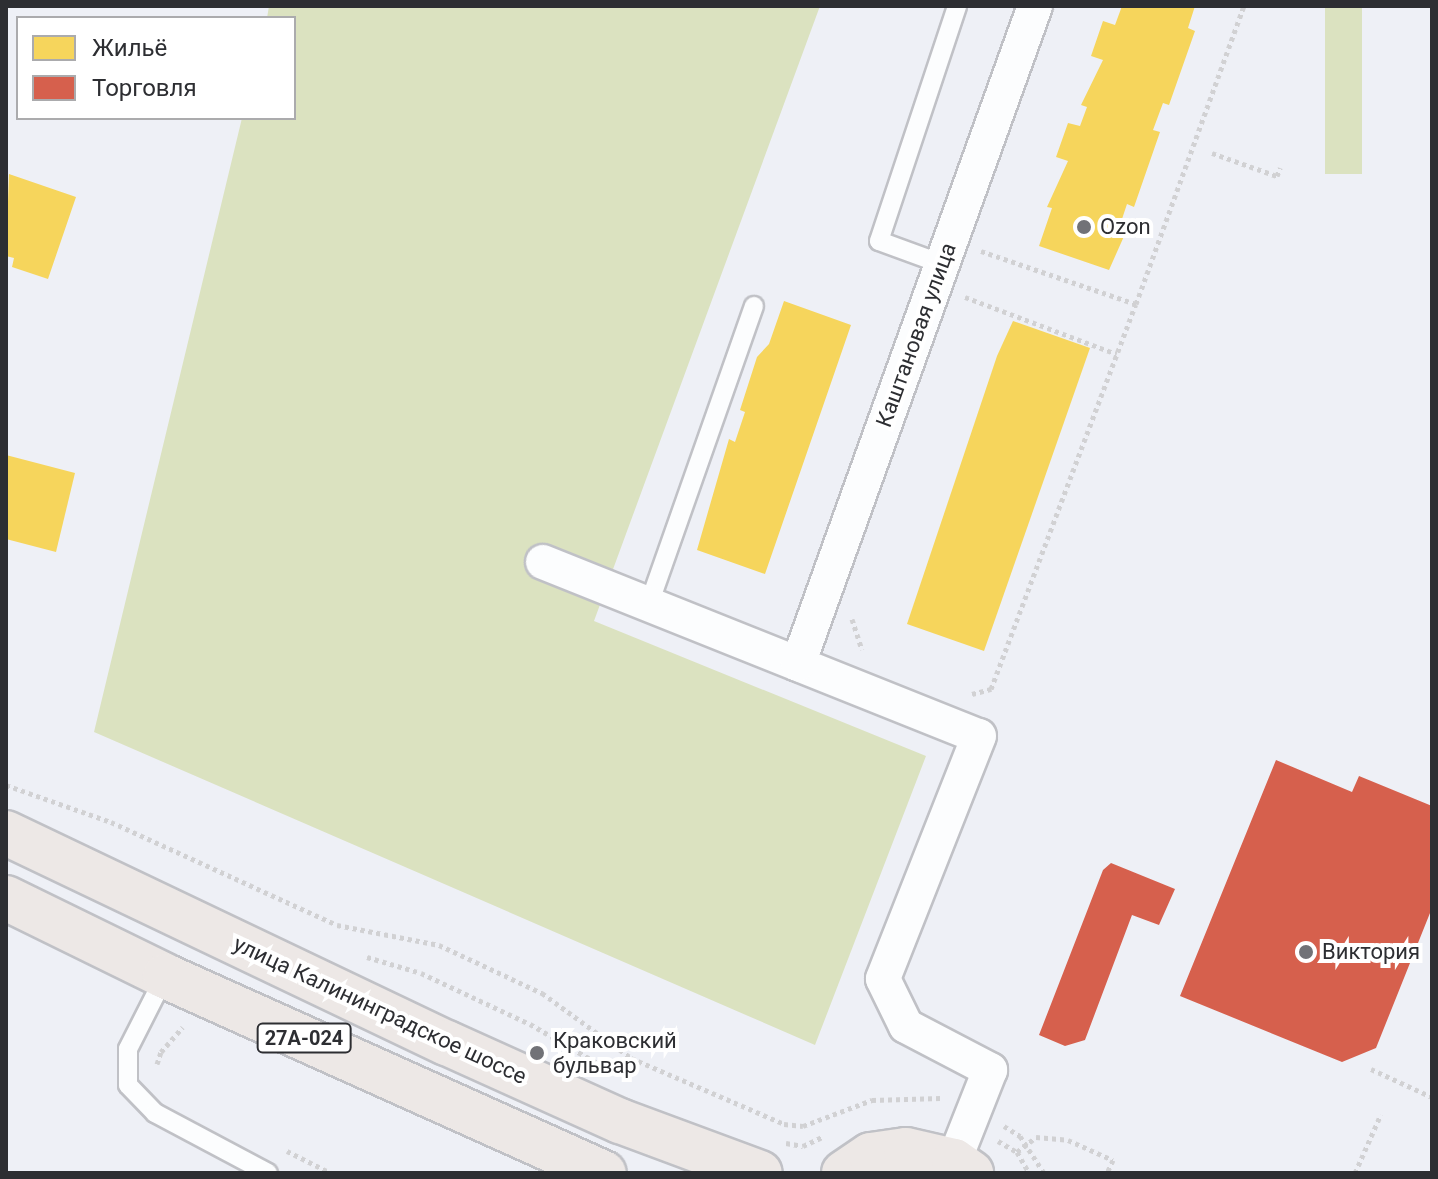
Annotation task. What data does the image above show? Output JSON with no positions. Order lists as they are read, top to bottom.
{
  "streets": {
    "main road": ["улица Калининградское шоссе", "27А-024"],
    "street": ["Каштановая улица"]
  },
  "places": ["Ozon", "Виктория", "Краковский бульвар"],
  "legend": ["Жильё", "Торговля"]
}
